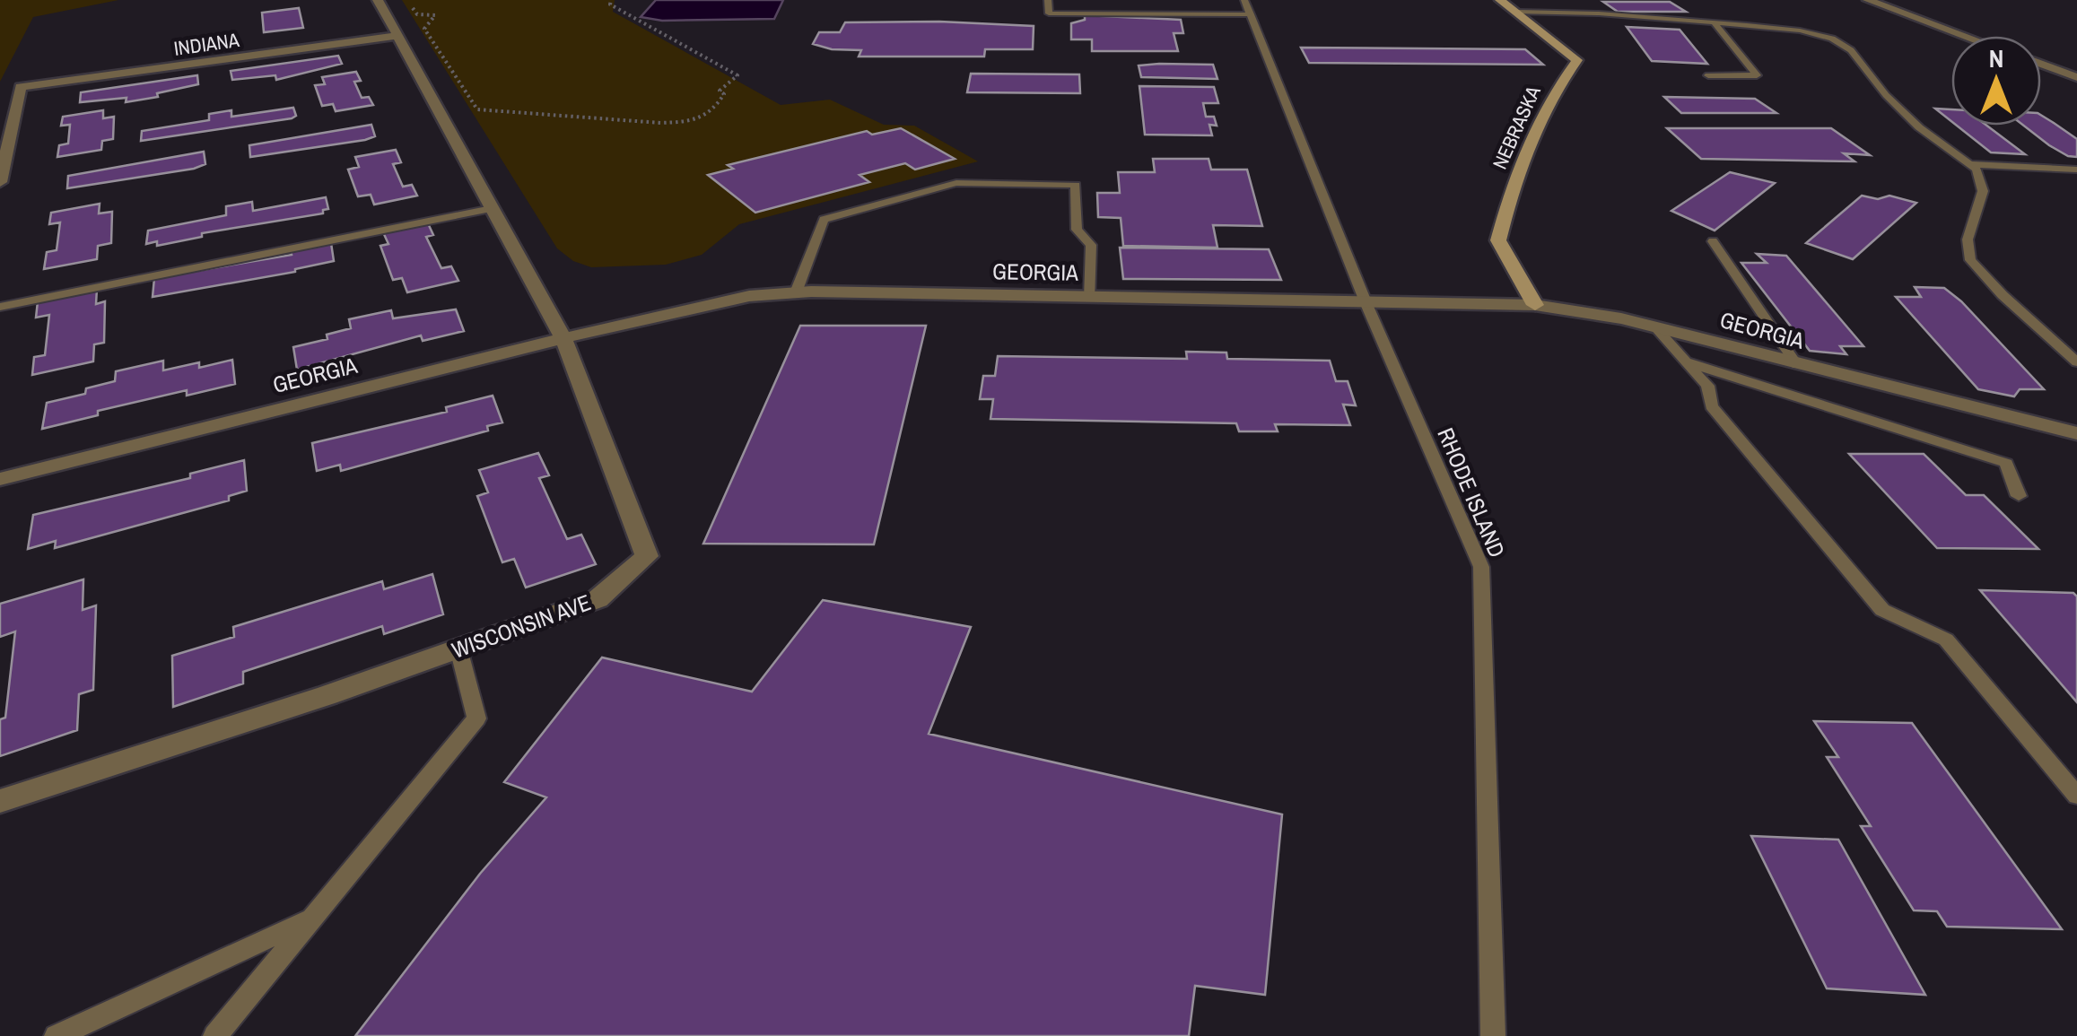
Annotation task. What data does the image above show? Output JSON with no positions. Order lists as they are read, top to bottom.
{
  "streets": {
    "street": [
      "INDIANA",
      "NEBRASKA",
      "GEORGIA",
      "WISCONSIN AVE"
    ],
    "lane": ["RHODE ISLAND"]
  },
  "crossings": [
    ["INDIANA", "WISCONSIN AVE"],
    ["NEBRASKA", "GEORGIA"],
    ["GEORGIA", "RHODE ISLAND"],
    ["GEORGIA", "WISCONSIN AVE"]
  ],
  "north": "top"
}
